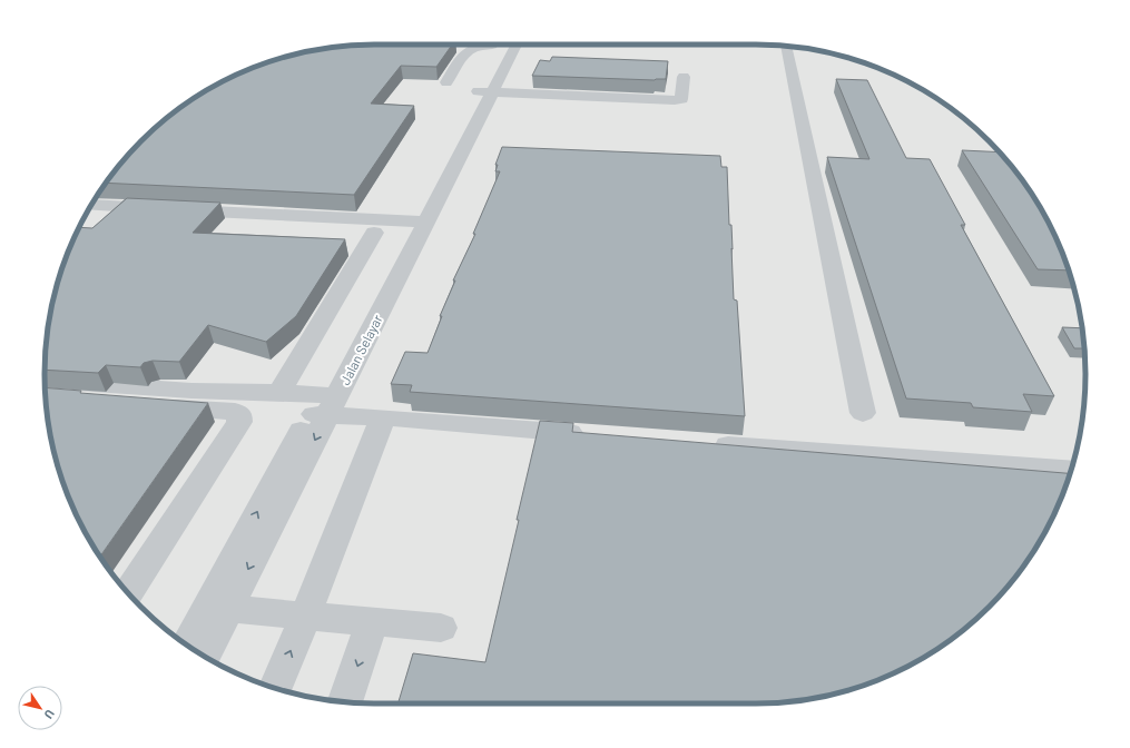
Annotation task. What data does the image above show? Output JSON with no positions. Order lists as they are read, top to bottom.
{
  "streets": {
    "street": ["Jalan Selayar"]
  },
  "north": "bottom right"
}
